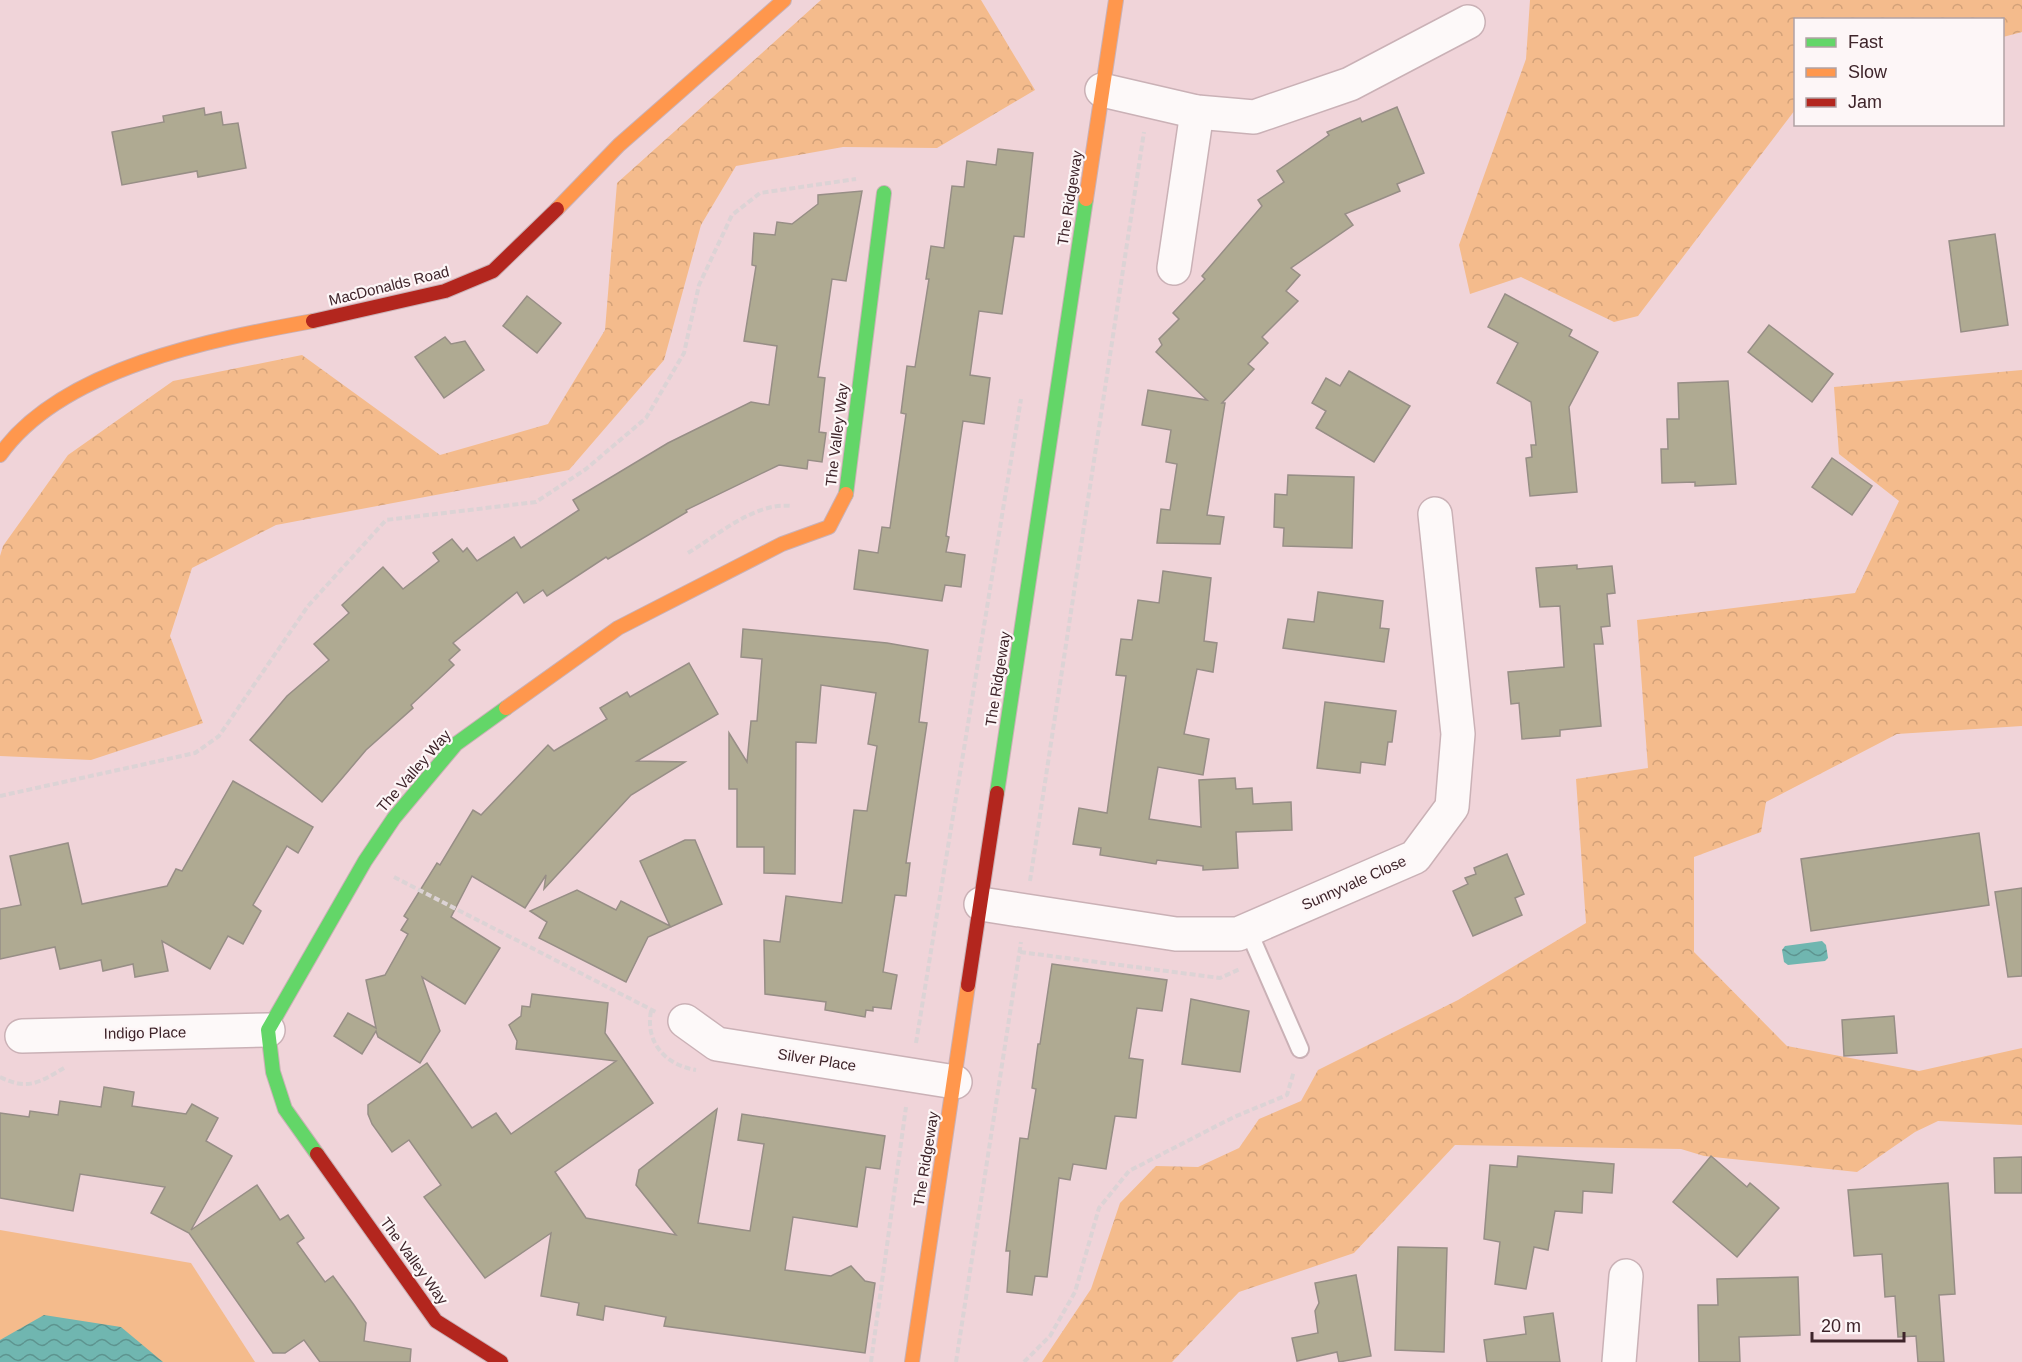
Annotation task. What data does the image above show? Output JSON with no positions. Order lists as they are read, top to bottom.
{
  "streets": {
    "street": [
      "The Ridgeway",
      "MacDonalds Road",
      "The Valley Way",
      "Sunnyvale Close",
      "Indigo Place",
      "Silver Place"
    ]
  },
  "crossings": [
    ["The Ridgeway", "Sunnyvale Close"],
    ["The Ridgeway", "Silver Place"],
    ["The Valley Way", "Indigo Place"]
  ],
  "legend": ["Fast", "Slow", "Jam"],
  "scale_bar": "20 m"
}
